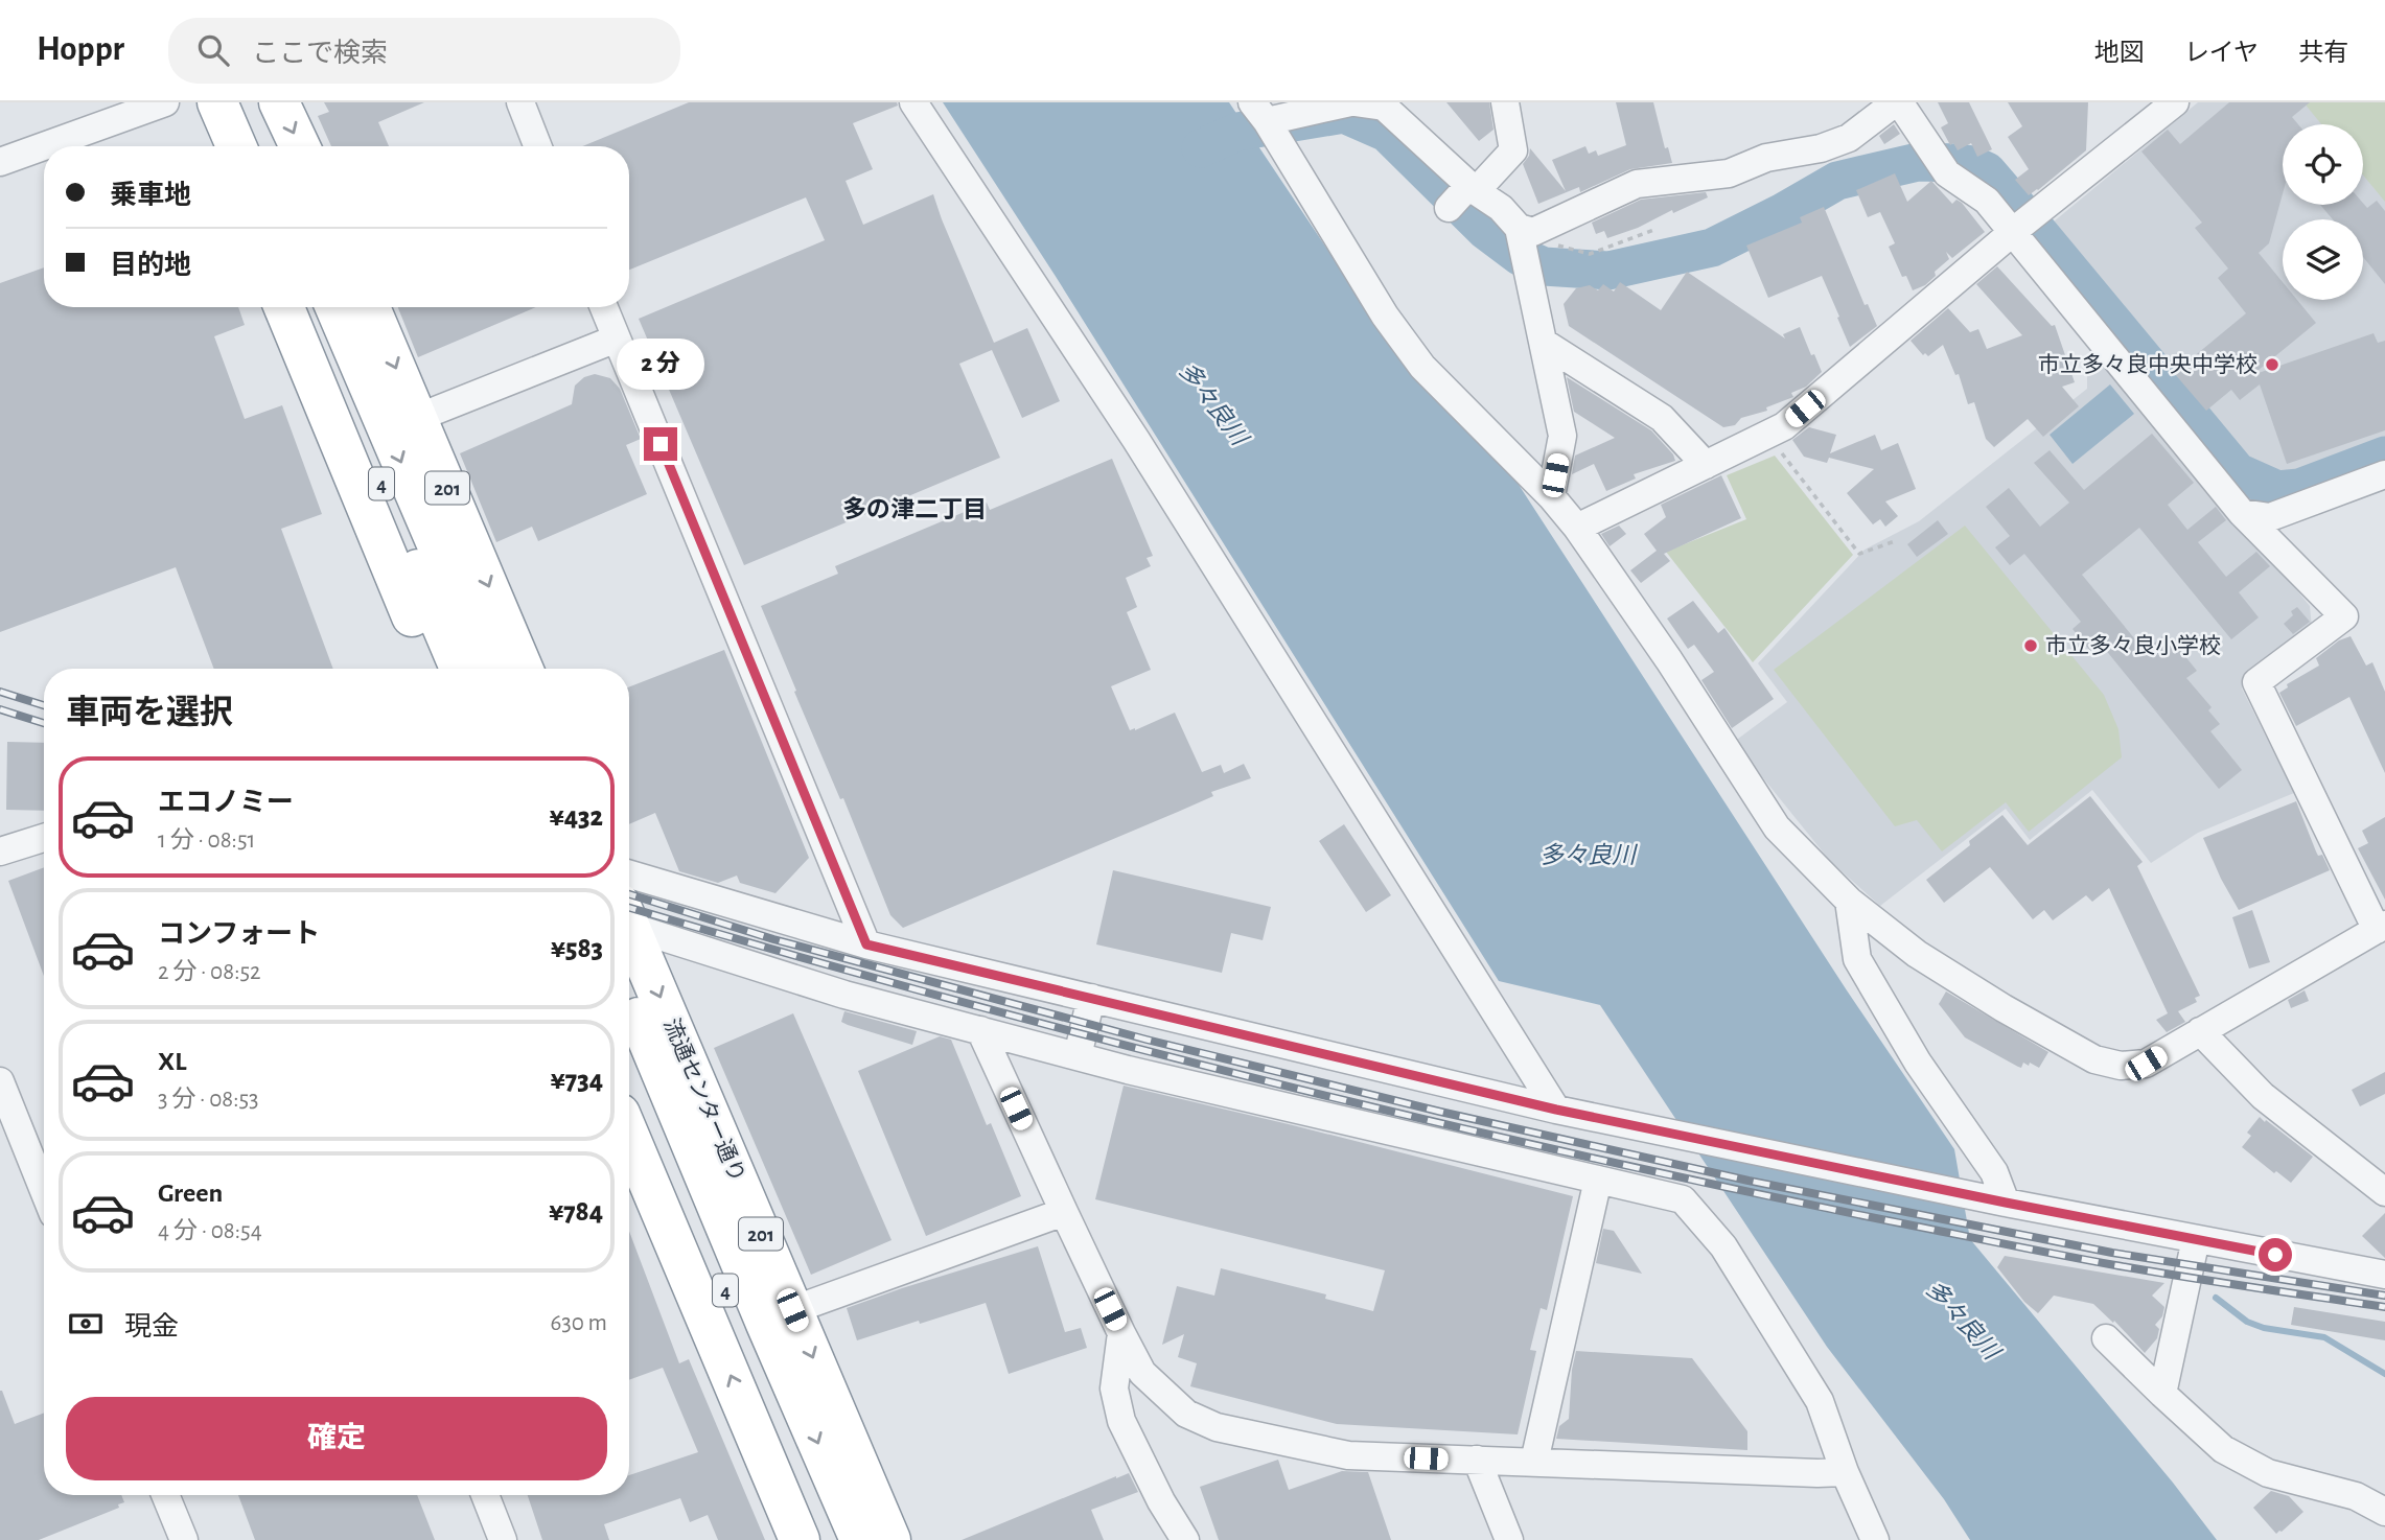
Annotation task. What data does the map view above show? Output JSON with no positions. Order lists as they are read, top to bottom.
{
  "streets": {
    "highway": ["4", "201", "流通センター通り"]
  },
  "districts": ["多の津二丁目"],
  "water": ["多々良川"],
  "places": ["市立多々良中央中学校", "市立多々良小学校"],
  "page": {
    "header": "Hoppr",
    "search": "ここで検索",
    "nav": ["地図", "レイヤ", "共有"],
    "banner": ["乗車地", "目的地"],
    "bubble": "2 分",
    "heading": "車両を選択",
    "list": [
      {
        "name": "エコノミー",
        "note": "1 分 · 08:51",
        "value": "¥432"
      },
      {
        "name": "コンフォート",
        "note": "2 分 · 08:52",
        "value": "¥583"
      },
      {
        "name": "XL",
        "note": "3 分 · 08:53",
        "value": "¥734"
      },
      {
        "name": "Green",
        "note": "4 分 · 08:54",
        "value": "¥784"
      }
    ],
    "pay": ["現金", "630 m"],
    "buttons": "確定"
  }
}
